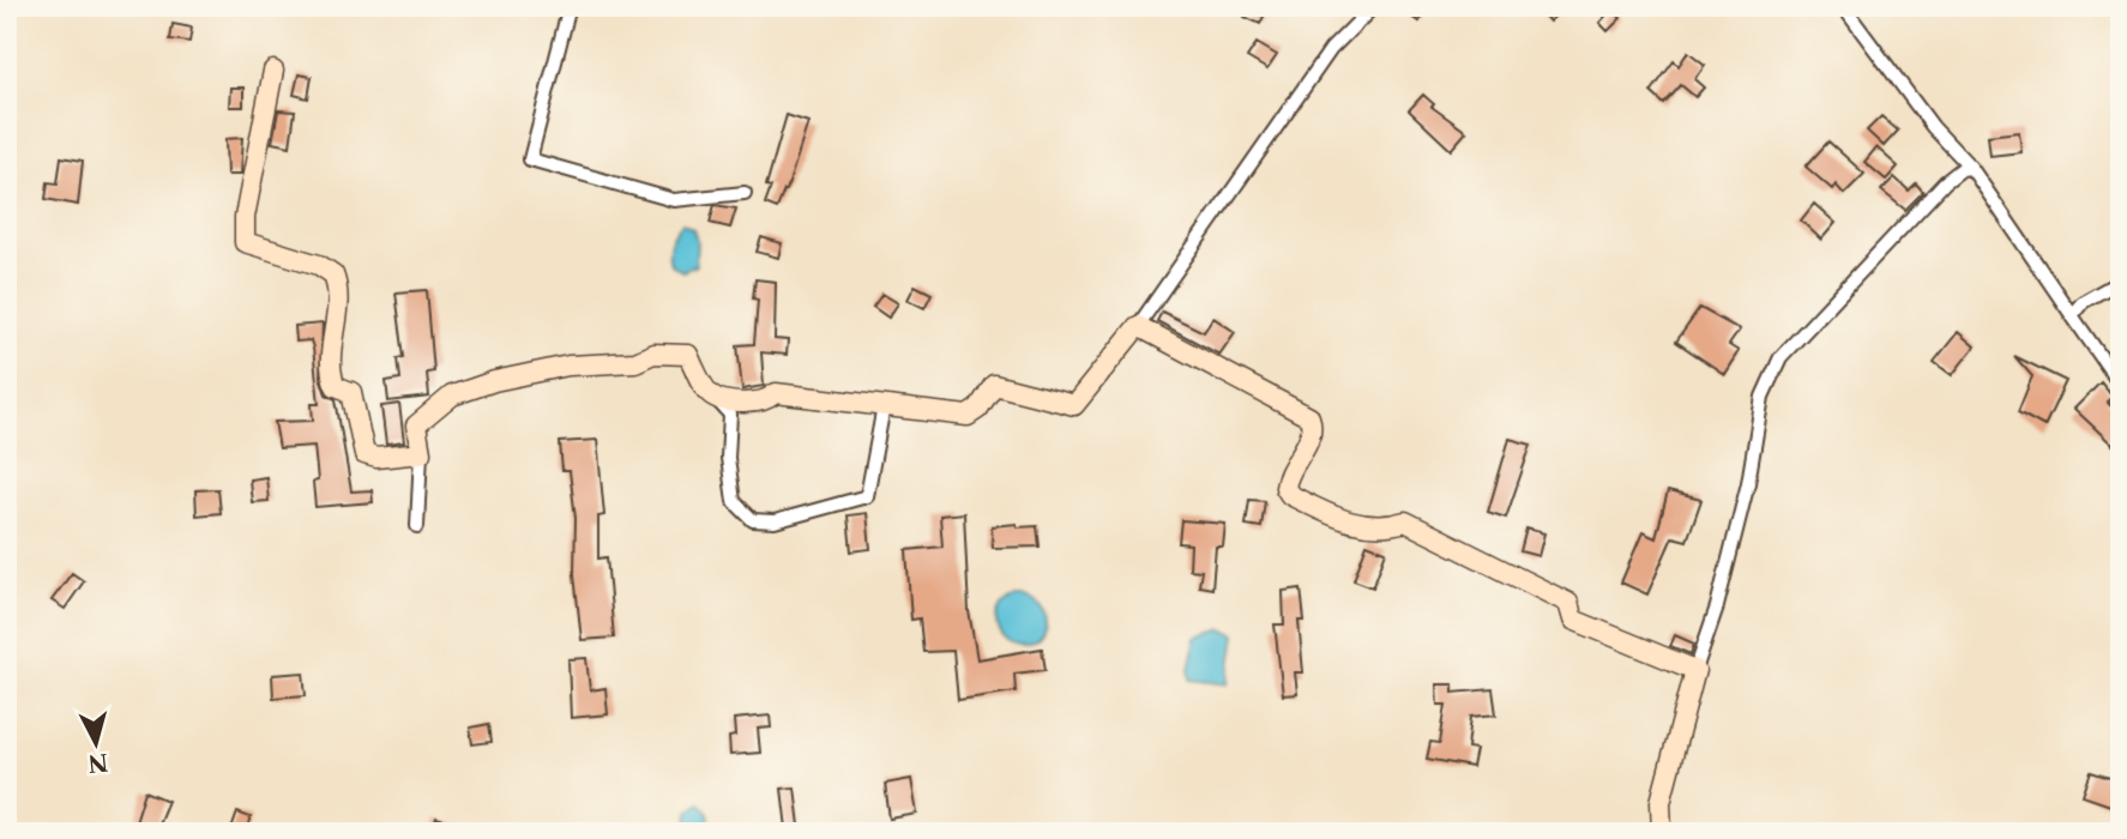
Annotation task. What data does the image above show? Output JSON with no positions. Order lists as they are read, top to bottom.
{
  "north": "bottom"
}
